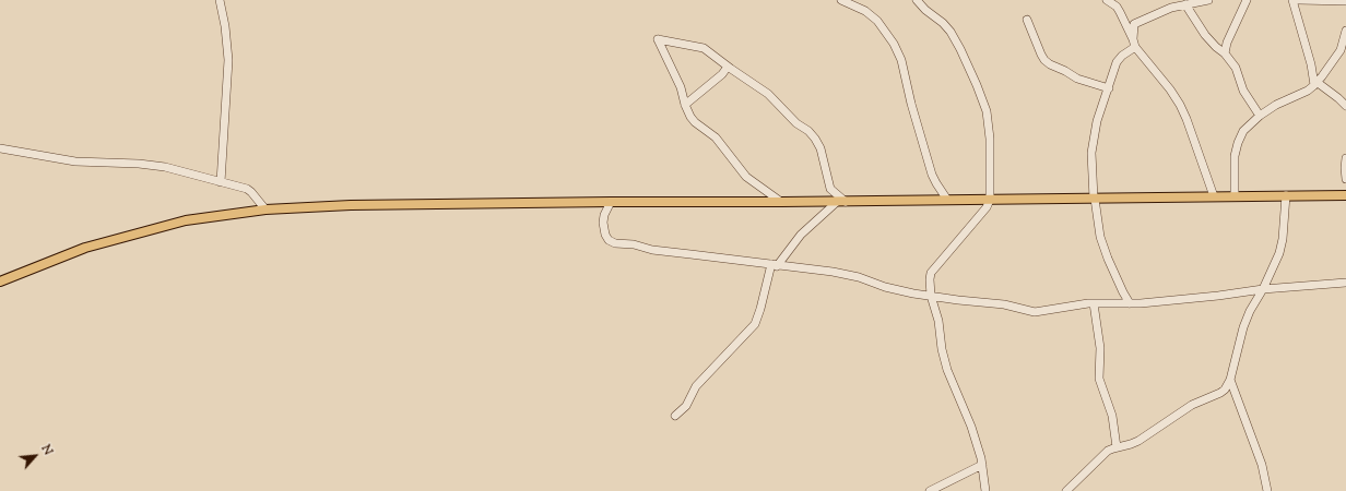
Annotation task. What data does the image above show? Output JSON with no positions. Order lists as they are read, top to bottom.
{
  "north": "top right"
}
